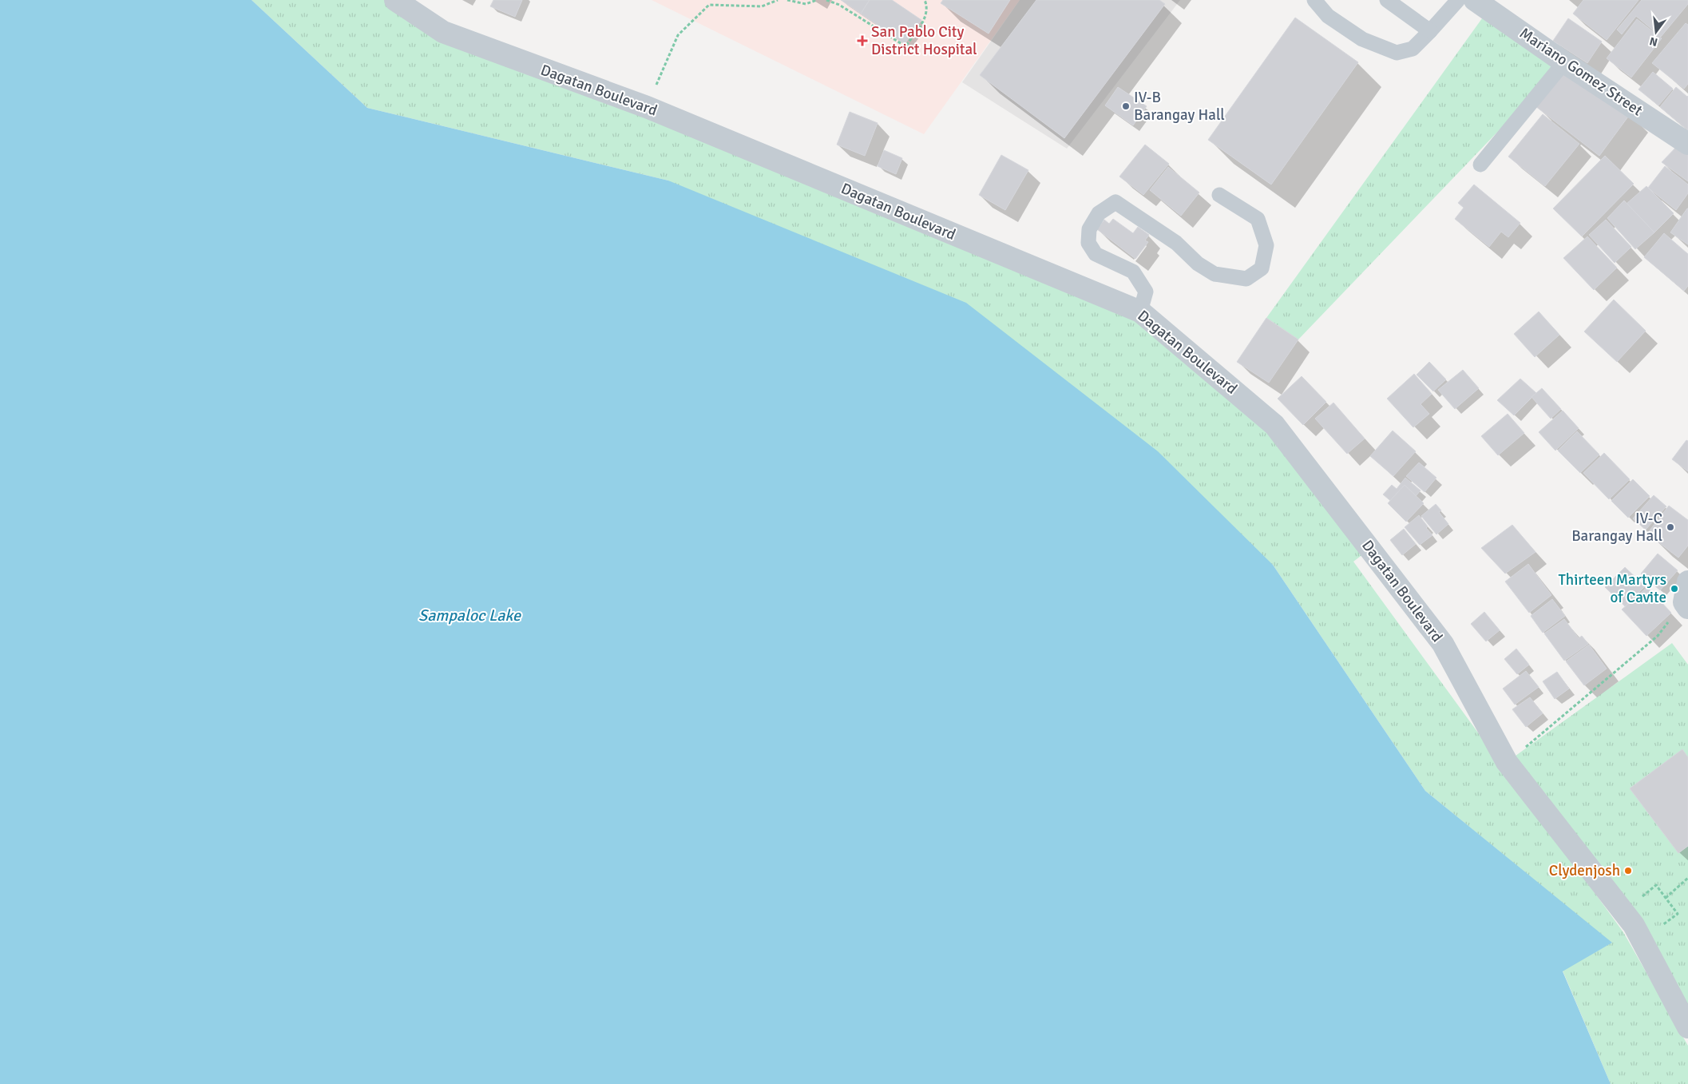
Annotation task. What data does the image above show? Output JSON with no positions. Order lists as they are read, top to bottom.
{
  "streets": {
    "street": ["Mariano Gomez Street", "Dagatan Boulevard"]
  },
  "water": ["Sampaloc Lake"],
  "places": {
    "health": ["San Pablo City District Hospital"],
    "other": [
      "IV-B Barangay Hall",
      "IV-C Barangay Hall",
      "Thirteen Martyrs of Cavite",
      "Clydenjosh"
    ]
  },
  "north": "bottom"
}
